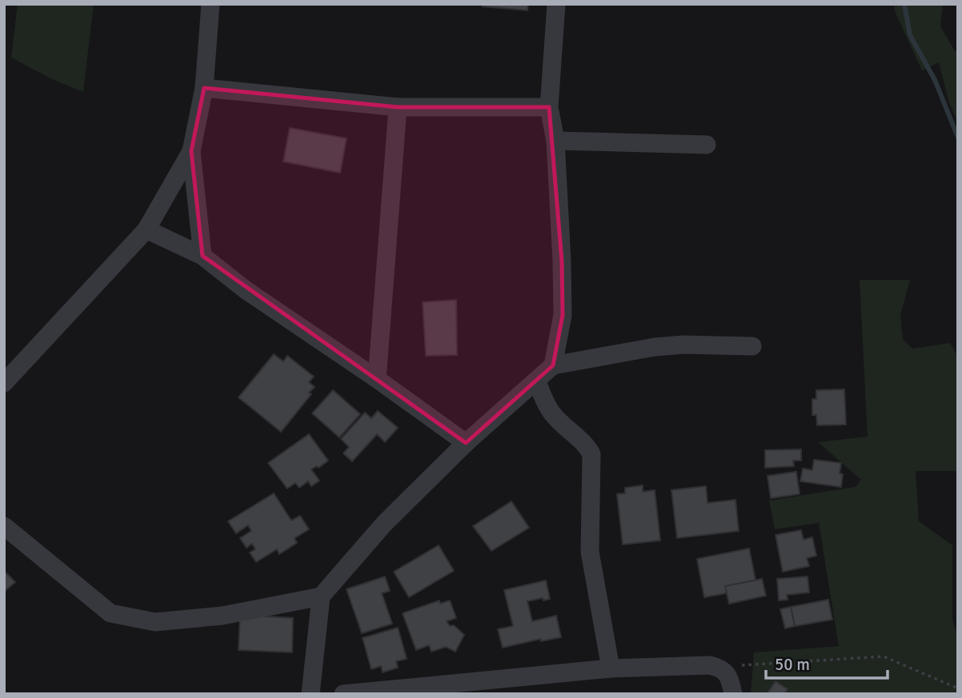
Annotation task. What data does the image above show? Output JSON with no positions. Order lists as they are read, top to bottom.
{
  "scale_bar": "50 m"
}
